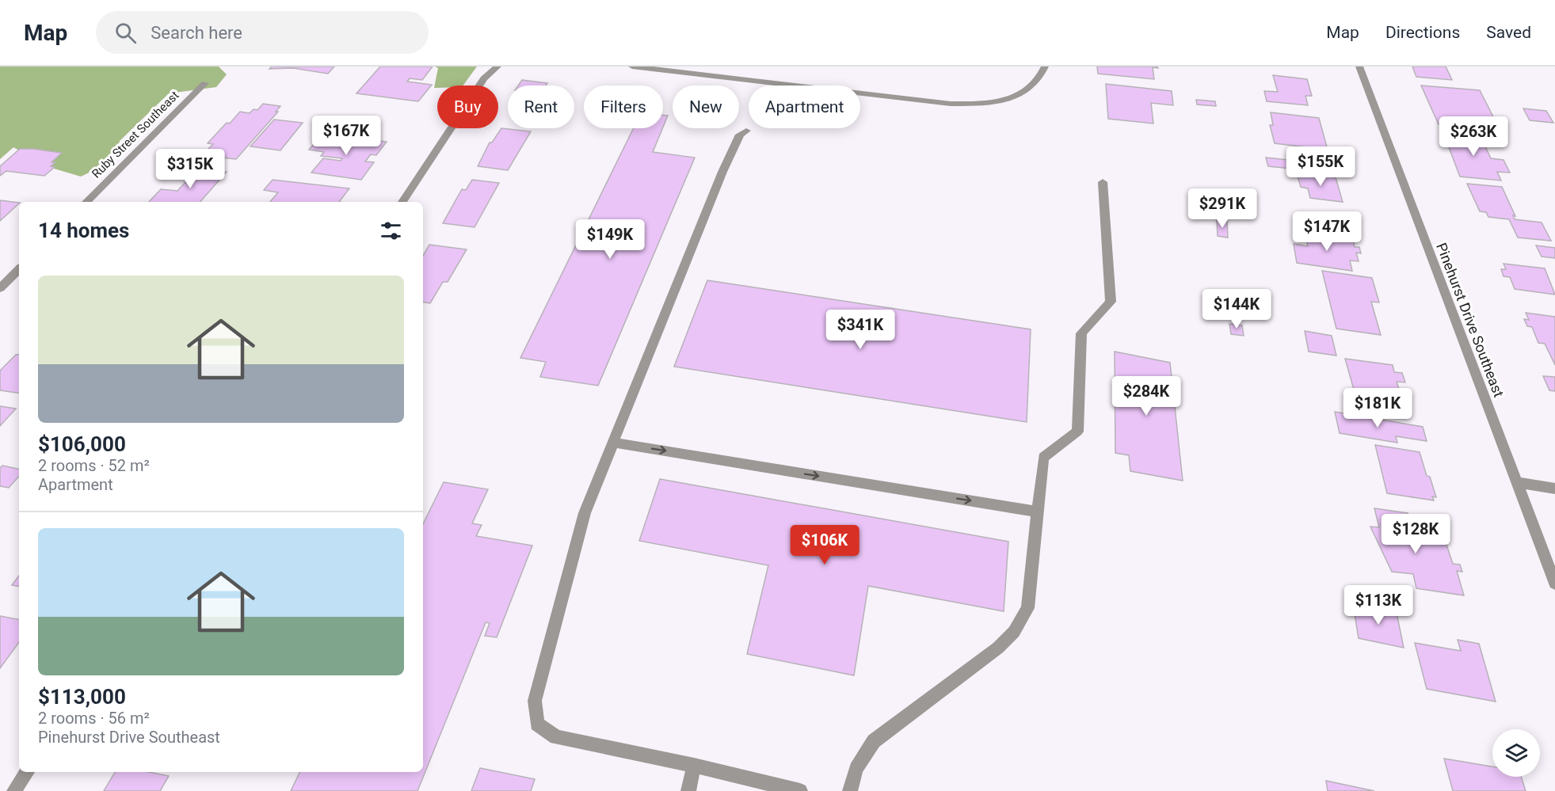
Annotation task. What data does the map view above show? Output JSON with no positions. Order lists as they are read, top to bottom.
{
  "streets": {
    "street": ["Ruby Street Southeast", "Pinehurst Drive Southeast"]
  },
  "page": {
    "header": "Map",
    "search": "Search here",
    "nav": ["Map", "Directions", "Saved"],
    "chip": [
      "Buy",
      "Rent",
      "Filters",
      "New",
      "Apartment"
    ],
    "price": [
      "$167K",
      "$263K",
      "$155K",
      "$315K",
      "$291K",
      "$147K",
      "$149K",
      "$144K",
      "$341K",
      "$284K",
      "$181K",
      "$128K",
      "$106K",
      "$113K"
    ],
    "heading": "14 homes",
    "list": [
      {
        "name": "$106,000",
        "note": "2 rooms · 52 m² · Apartment"
      },
      {
        "name": "$113,000",
        "note": "2 rooms · 56 m² · Pinehurst Drive Southeast"
      }
    ]
  }
}
